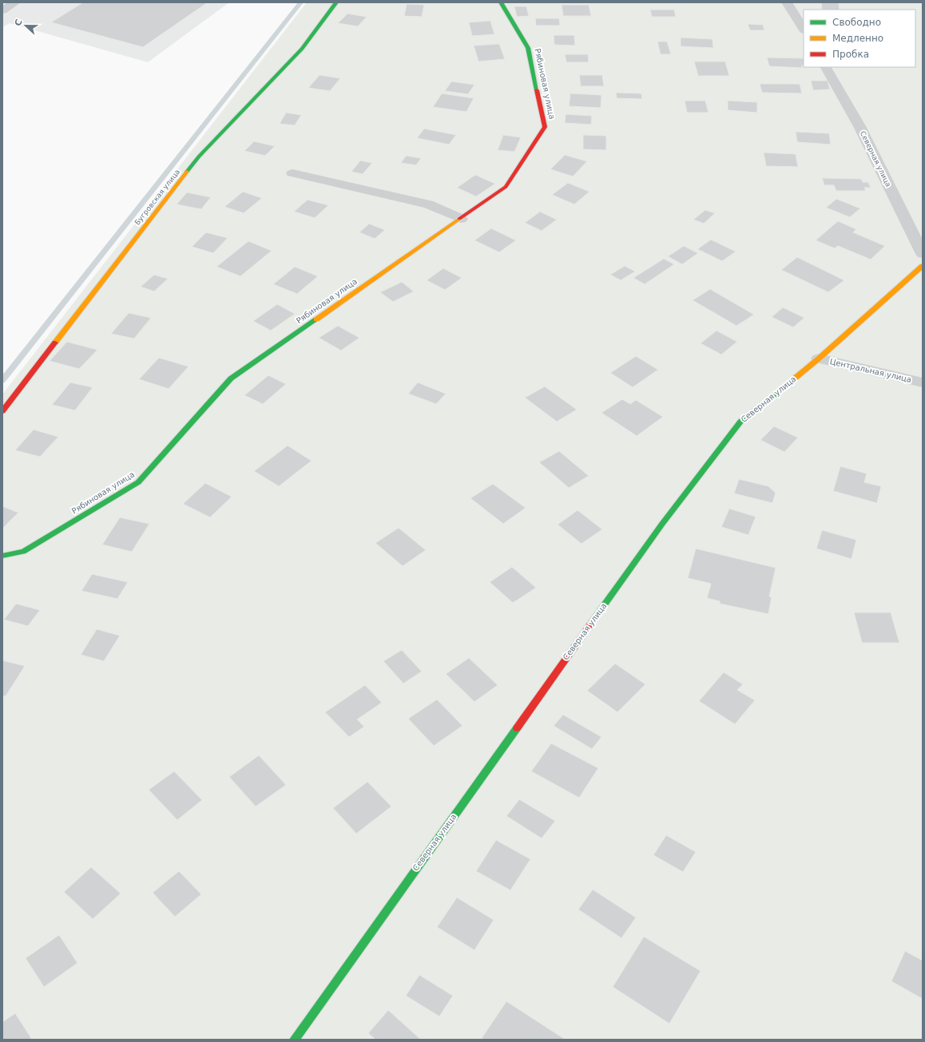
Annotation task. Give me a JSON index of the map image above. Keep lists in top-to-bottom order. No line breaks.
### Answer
{"streets":{"street":["Рябиновая улица","Северная улица","Бугровская улица","Центральная улица"]},"crossings":[["Северная улица","Центральная улица"]],"legend":["Свободно","Медленно","Пробка"],"north":"left"}
